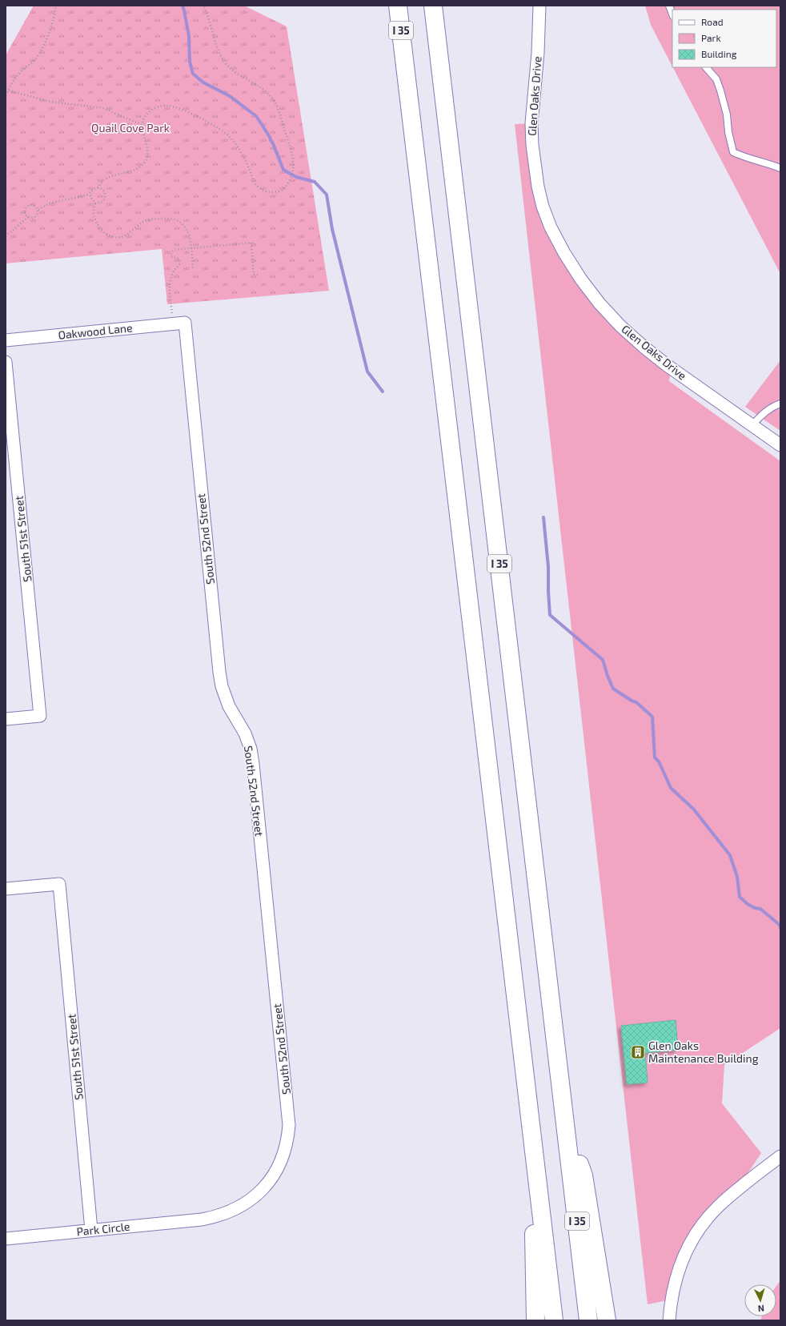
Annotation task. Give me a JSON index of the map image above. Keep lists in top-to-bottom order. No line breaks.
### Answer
{"streets":{"highway":["I 35"],"street":["Glen Oaks Drive","Oakwood Lane","South 51st Street","South 52nd Street","Park Circle"]},"crossings":[["Oakwood Lane","South 52nd Street"],["South 51st Street","Park Circle"],["South 52nd Street","Park Circle"]],"parks":["Quail Cove Park"],"places":{"building":["Glen Oaks Maintenance Building"]},"legend":["Road","Park","Building"],"north":"bottom"}
